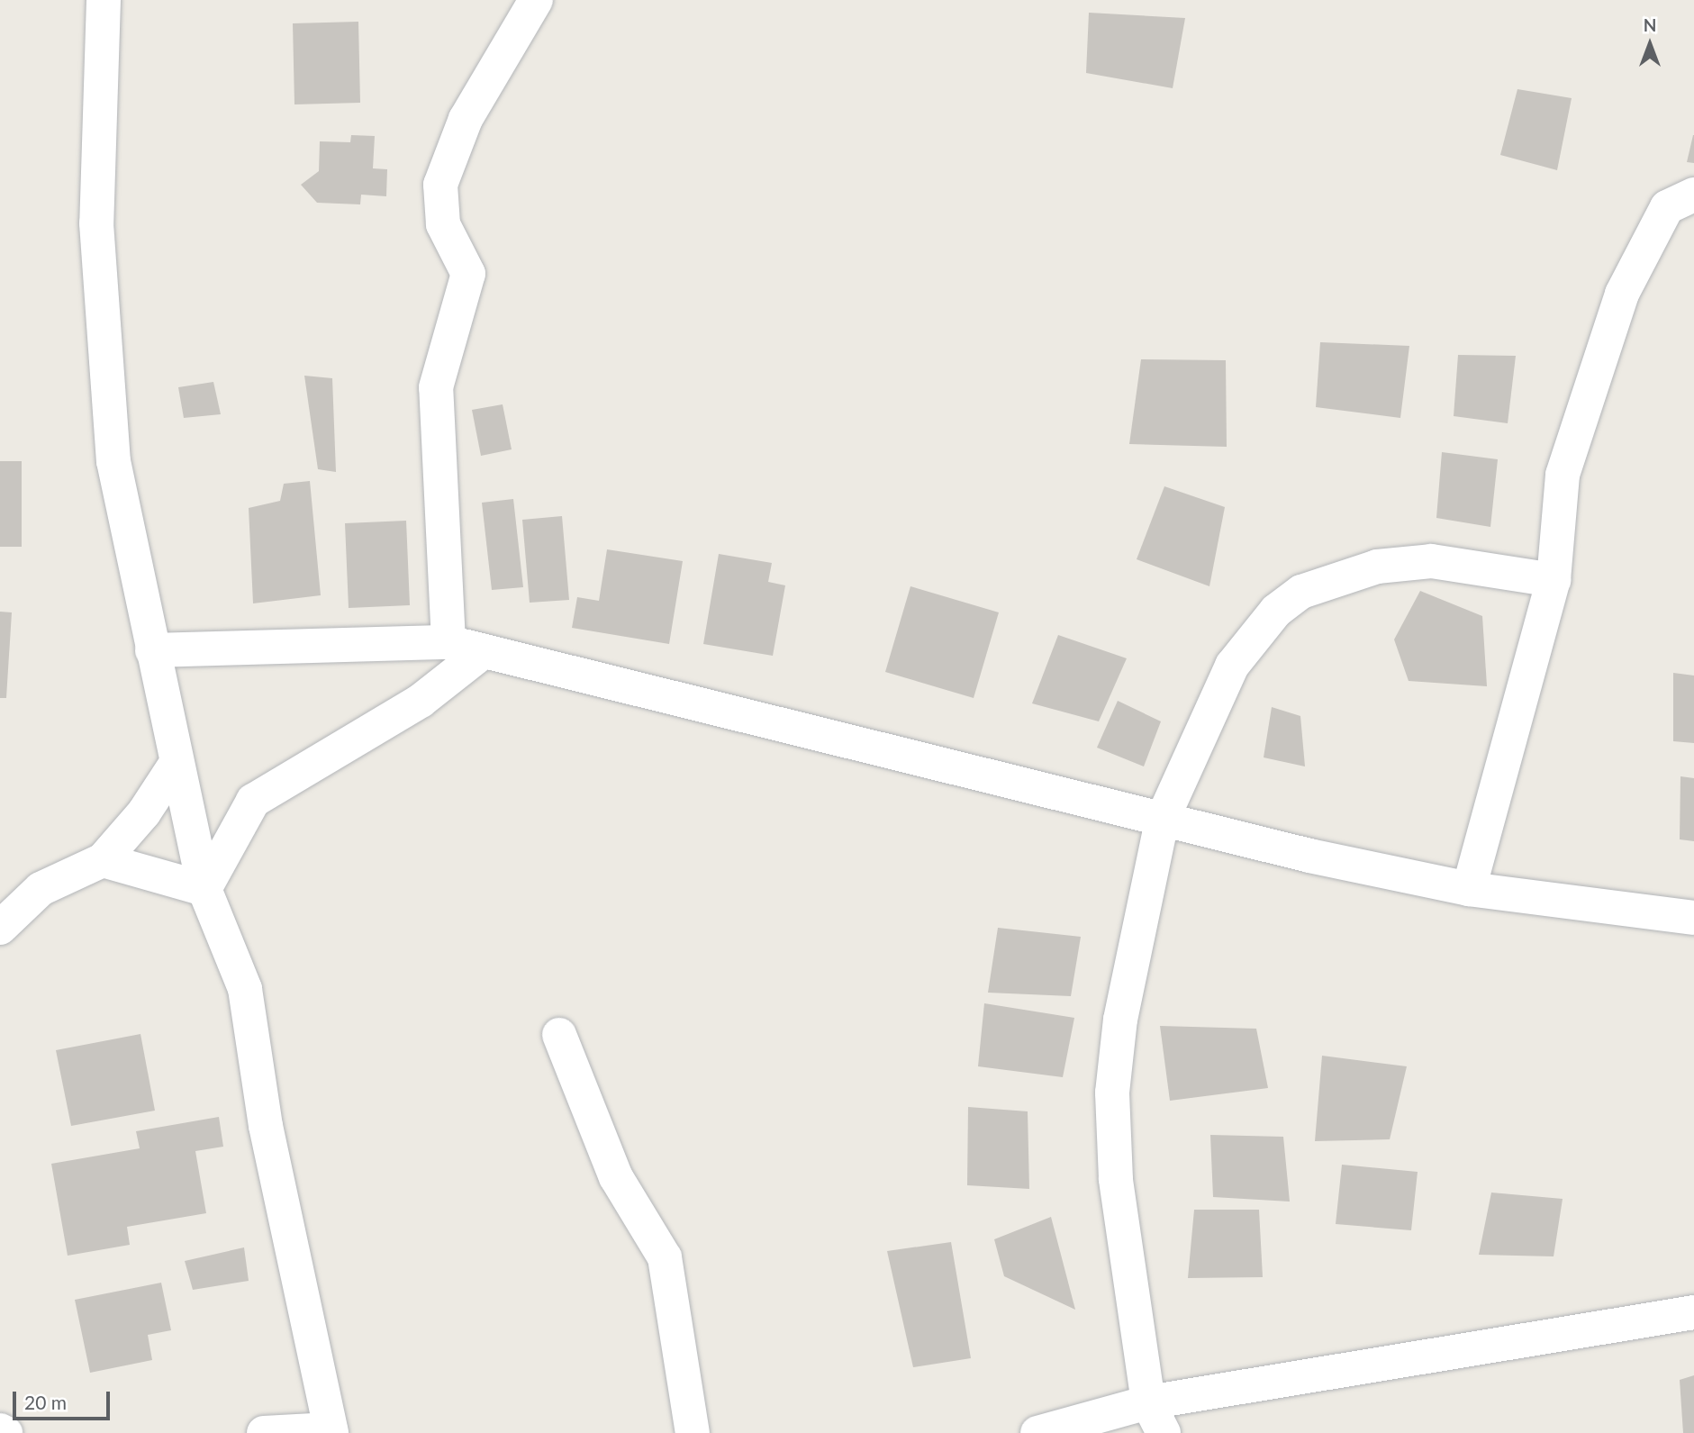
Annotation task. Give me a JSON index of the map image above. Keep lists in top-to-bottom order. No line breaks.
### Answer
{"scale_bar":"20 m","north":"top"}
